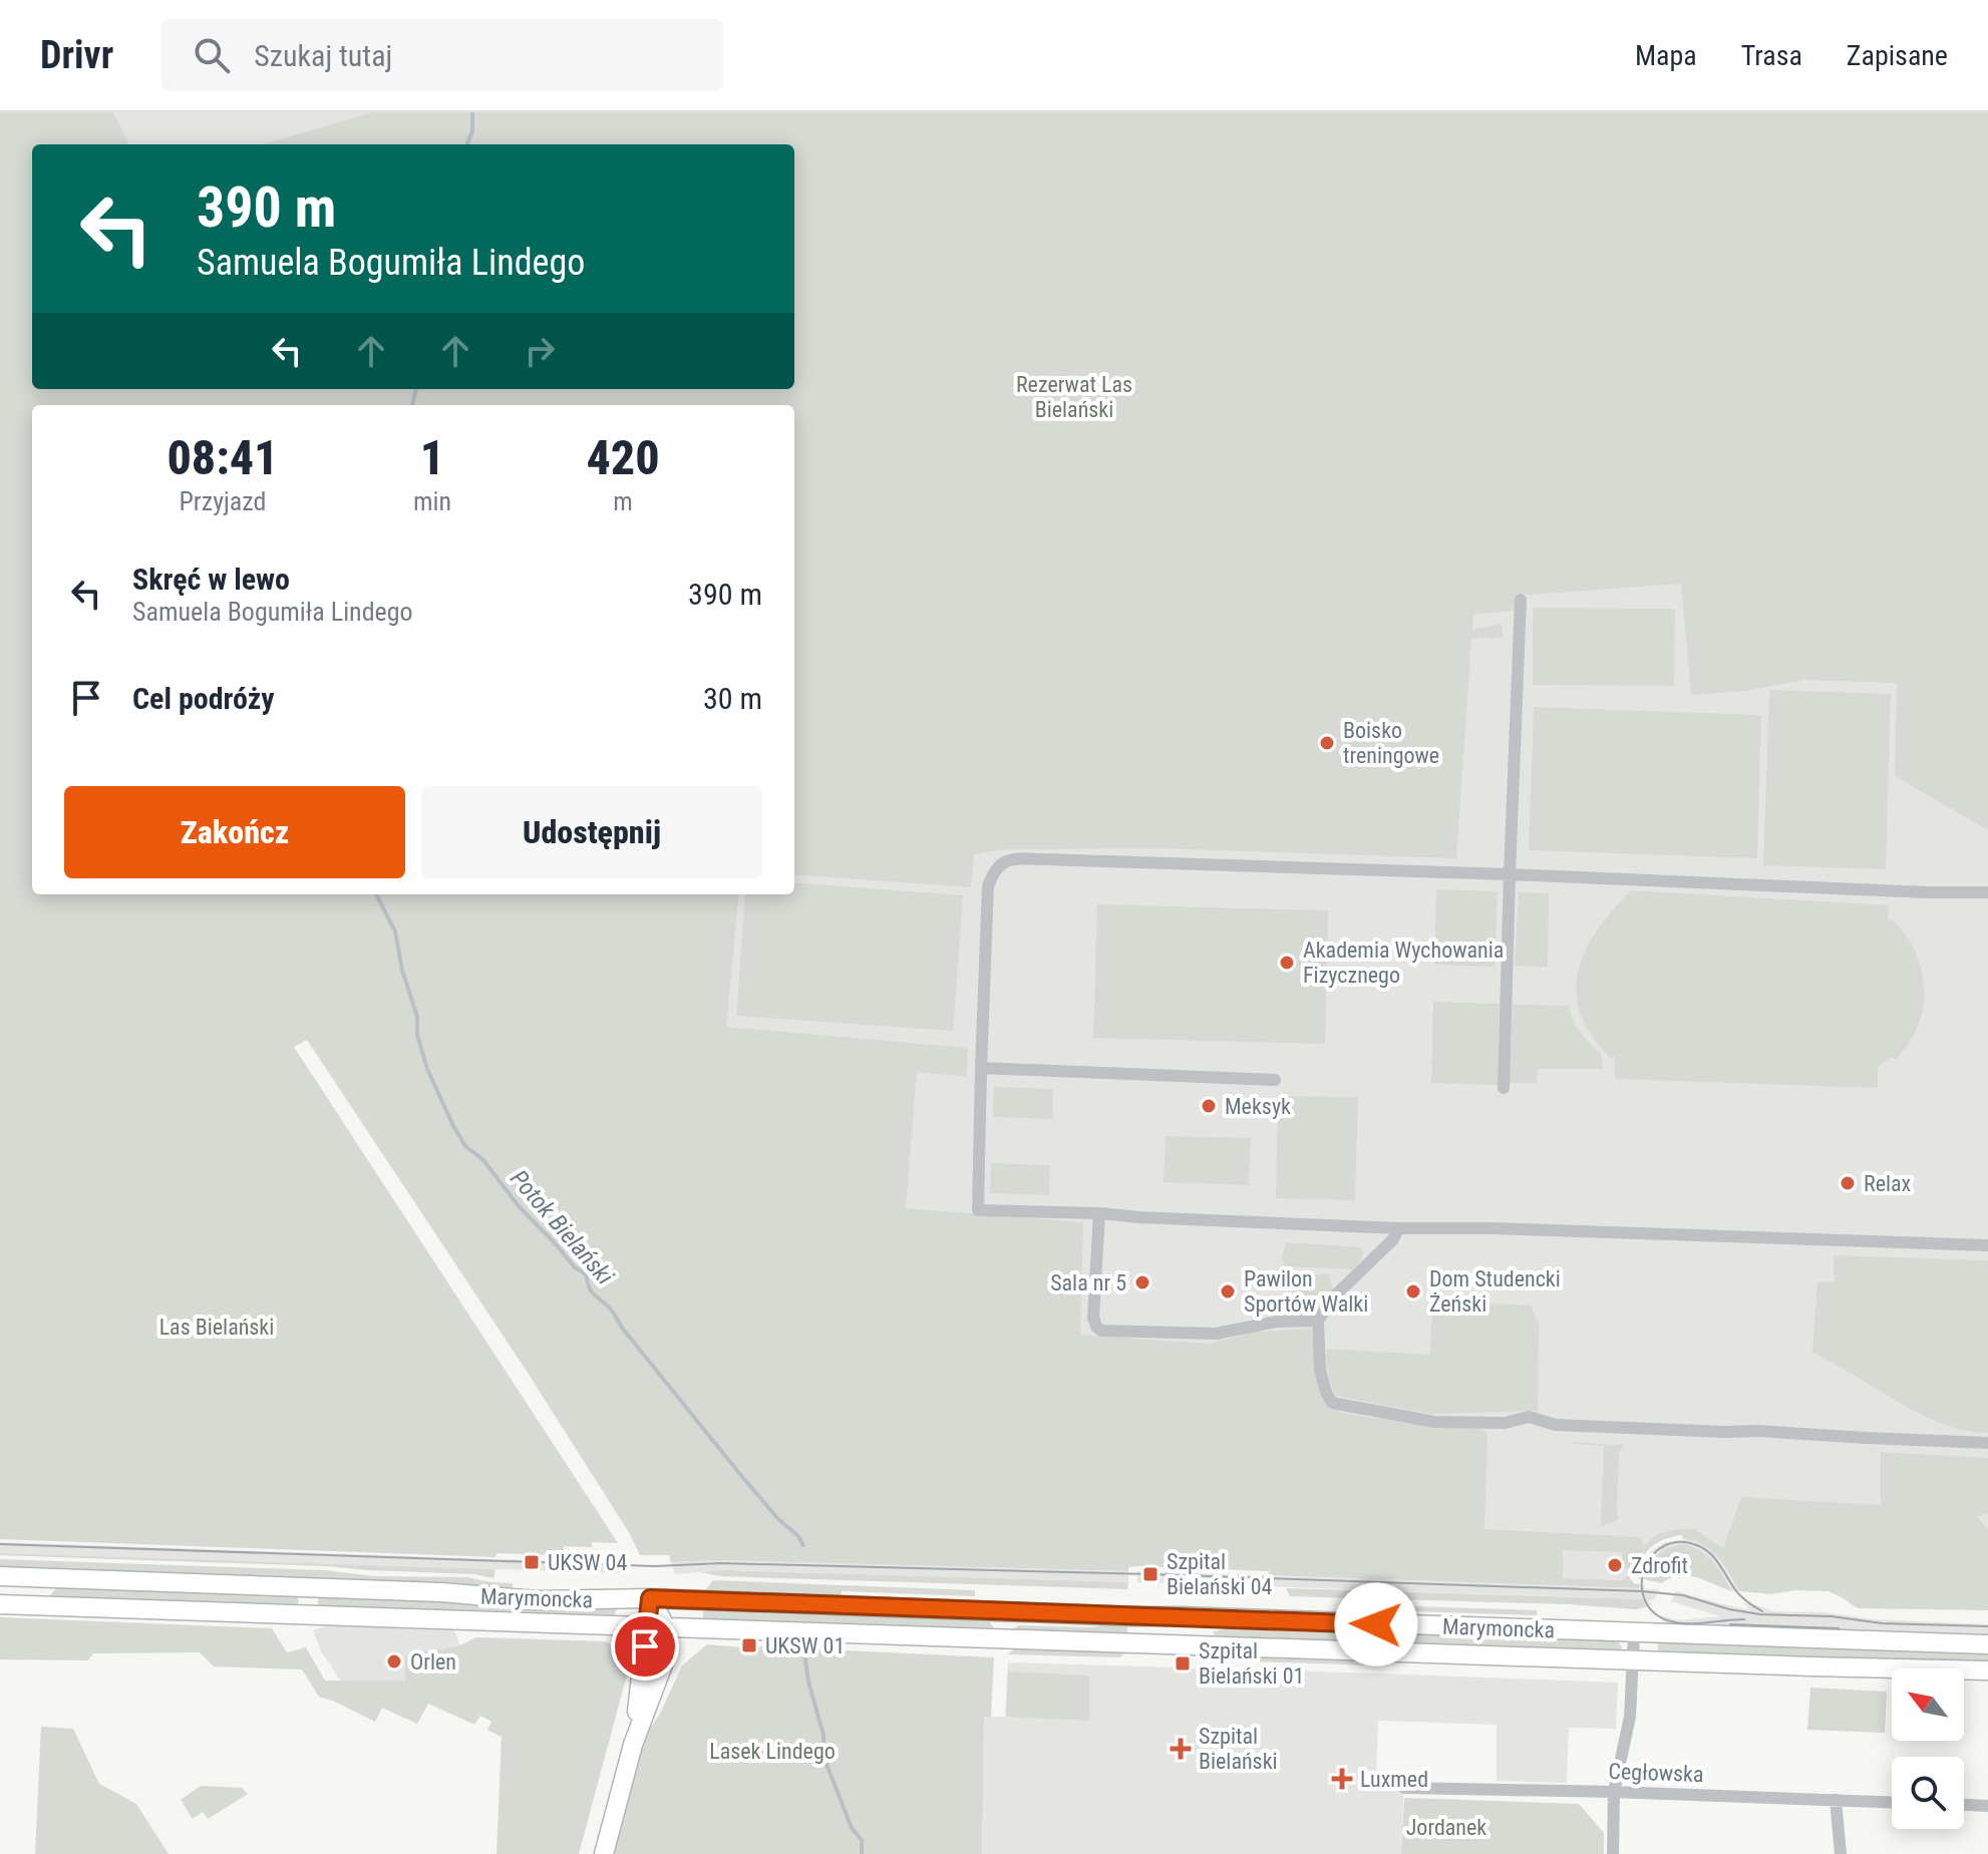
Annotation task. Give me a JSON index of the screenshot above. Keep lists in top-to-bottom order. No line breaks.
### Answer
{"streets":{"main road":["Marymoncka"],"street":["Cegłowska"]},"water":["Potok Bielański"],"parks":["Rezerwat Las Bielański","Las Bielański","Lasek Lindego","Jordanek"],"places":{"other":["Boisko treningowe","Akademia Wychowania Fizycznego","Meksyk","Relax","Sala nr 5","Pawilon Sportów Walki","Dom Studencki Żeński","Zdrofit","Orlen"],"transit":["UKSW 04","Szpital Bielański 04","UKSW 01","Szpital Bielański 01"],"health":["Szpital Bielański","Luxmed"]},"north":"top left","page":{"header":"Drivr","search":"Szukaj tutaj","nav":["Mapa","Trasa","Zapisane"],"turn":["390 m","Samuela Bogumiła Lindego"],"eta":["08:41","Przyjazd","1","min","420","m"],"list":[{"name":"Skręć w lewo","note":"Samuela Bogumiła Lindego","value":"390 m"},{"name":"Cel podróży","value":"30 m"}],"buttons":["Zakończ","Udostępnij"]}}
